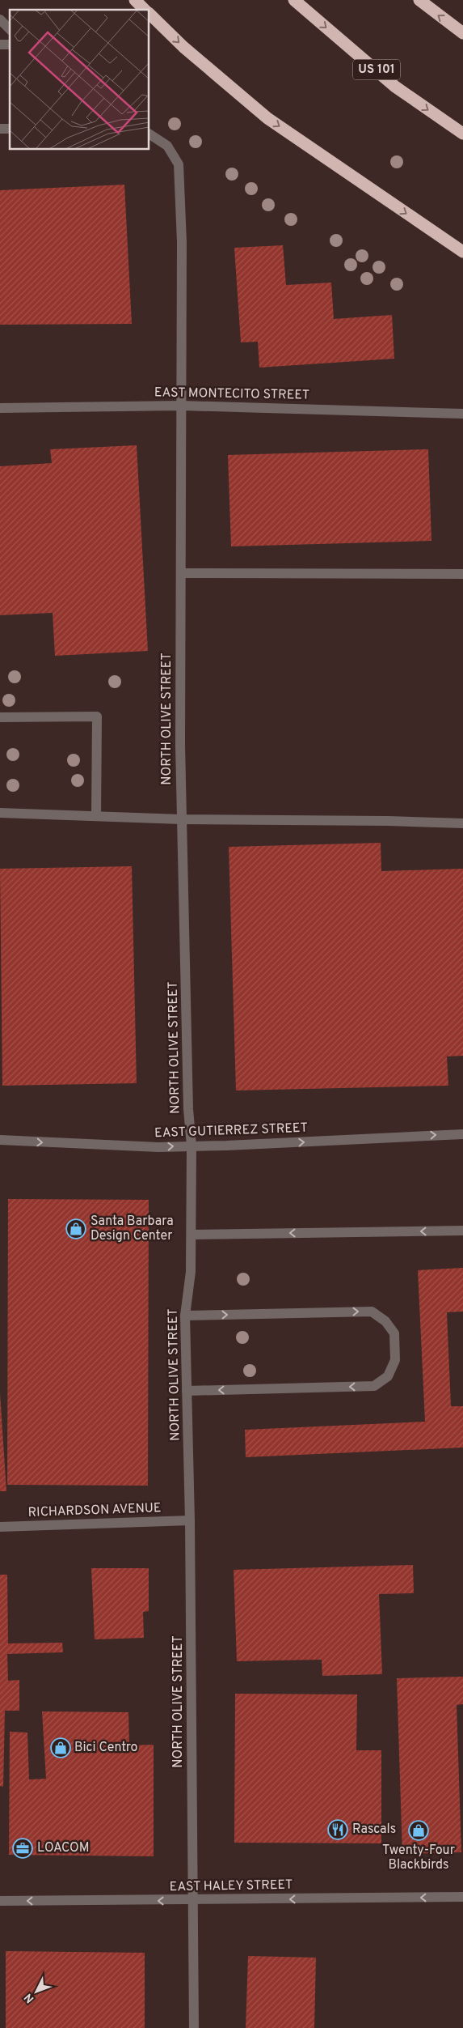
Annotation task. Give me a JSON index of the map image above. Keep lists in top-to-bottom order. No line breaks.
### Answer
{"streets":{"highway":["US 101"],"street":["EAST MONTECITO STREET","NORTH OLIVE STREET","EAST GUTIERREZ STREET","RICHARDSON AVENUE","EAST HALEY STREET"]},"crossings":[["EAST MONTECITO STREET","NORTH OLIVE STREET"],["NORTH OLIVE STREET","EAST GUTIERREZ STREET"],["NORTH OLIVE STREET","RICHARDSON AVENUE"],["NORTH OLIVE STREET","EAST HALEY STREET"]],"one_way":["EAST GUTIERREZ STREET","EAST HALEY STREET"],"places":{"shop":["Santa Barbara Design Center","Bici Centro","Twenty-Four Blackbirds"],"restaurant":["Rascals"],"office":["LOACOM"]},"north":"bottom left"}
